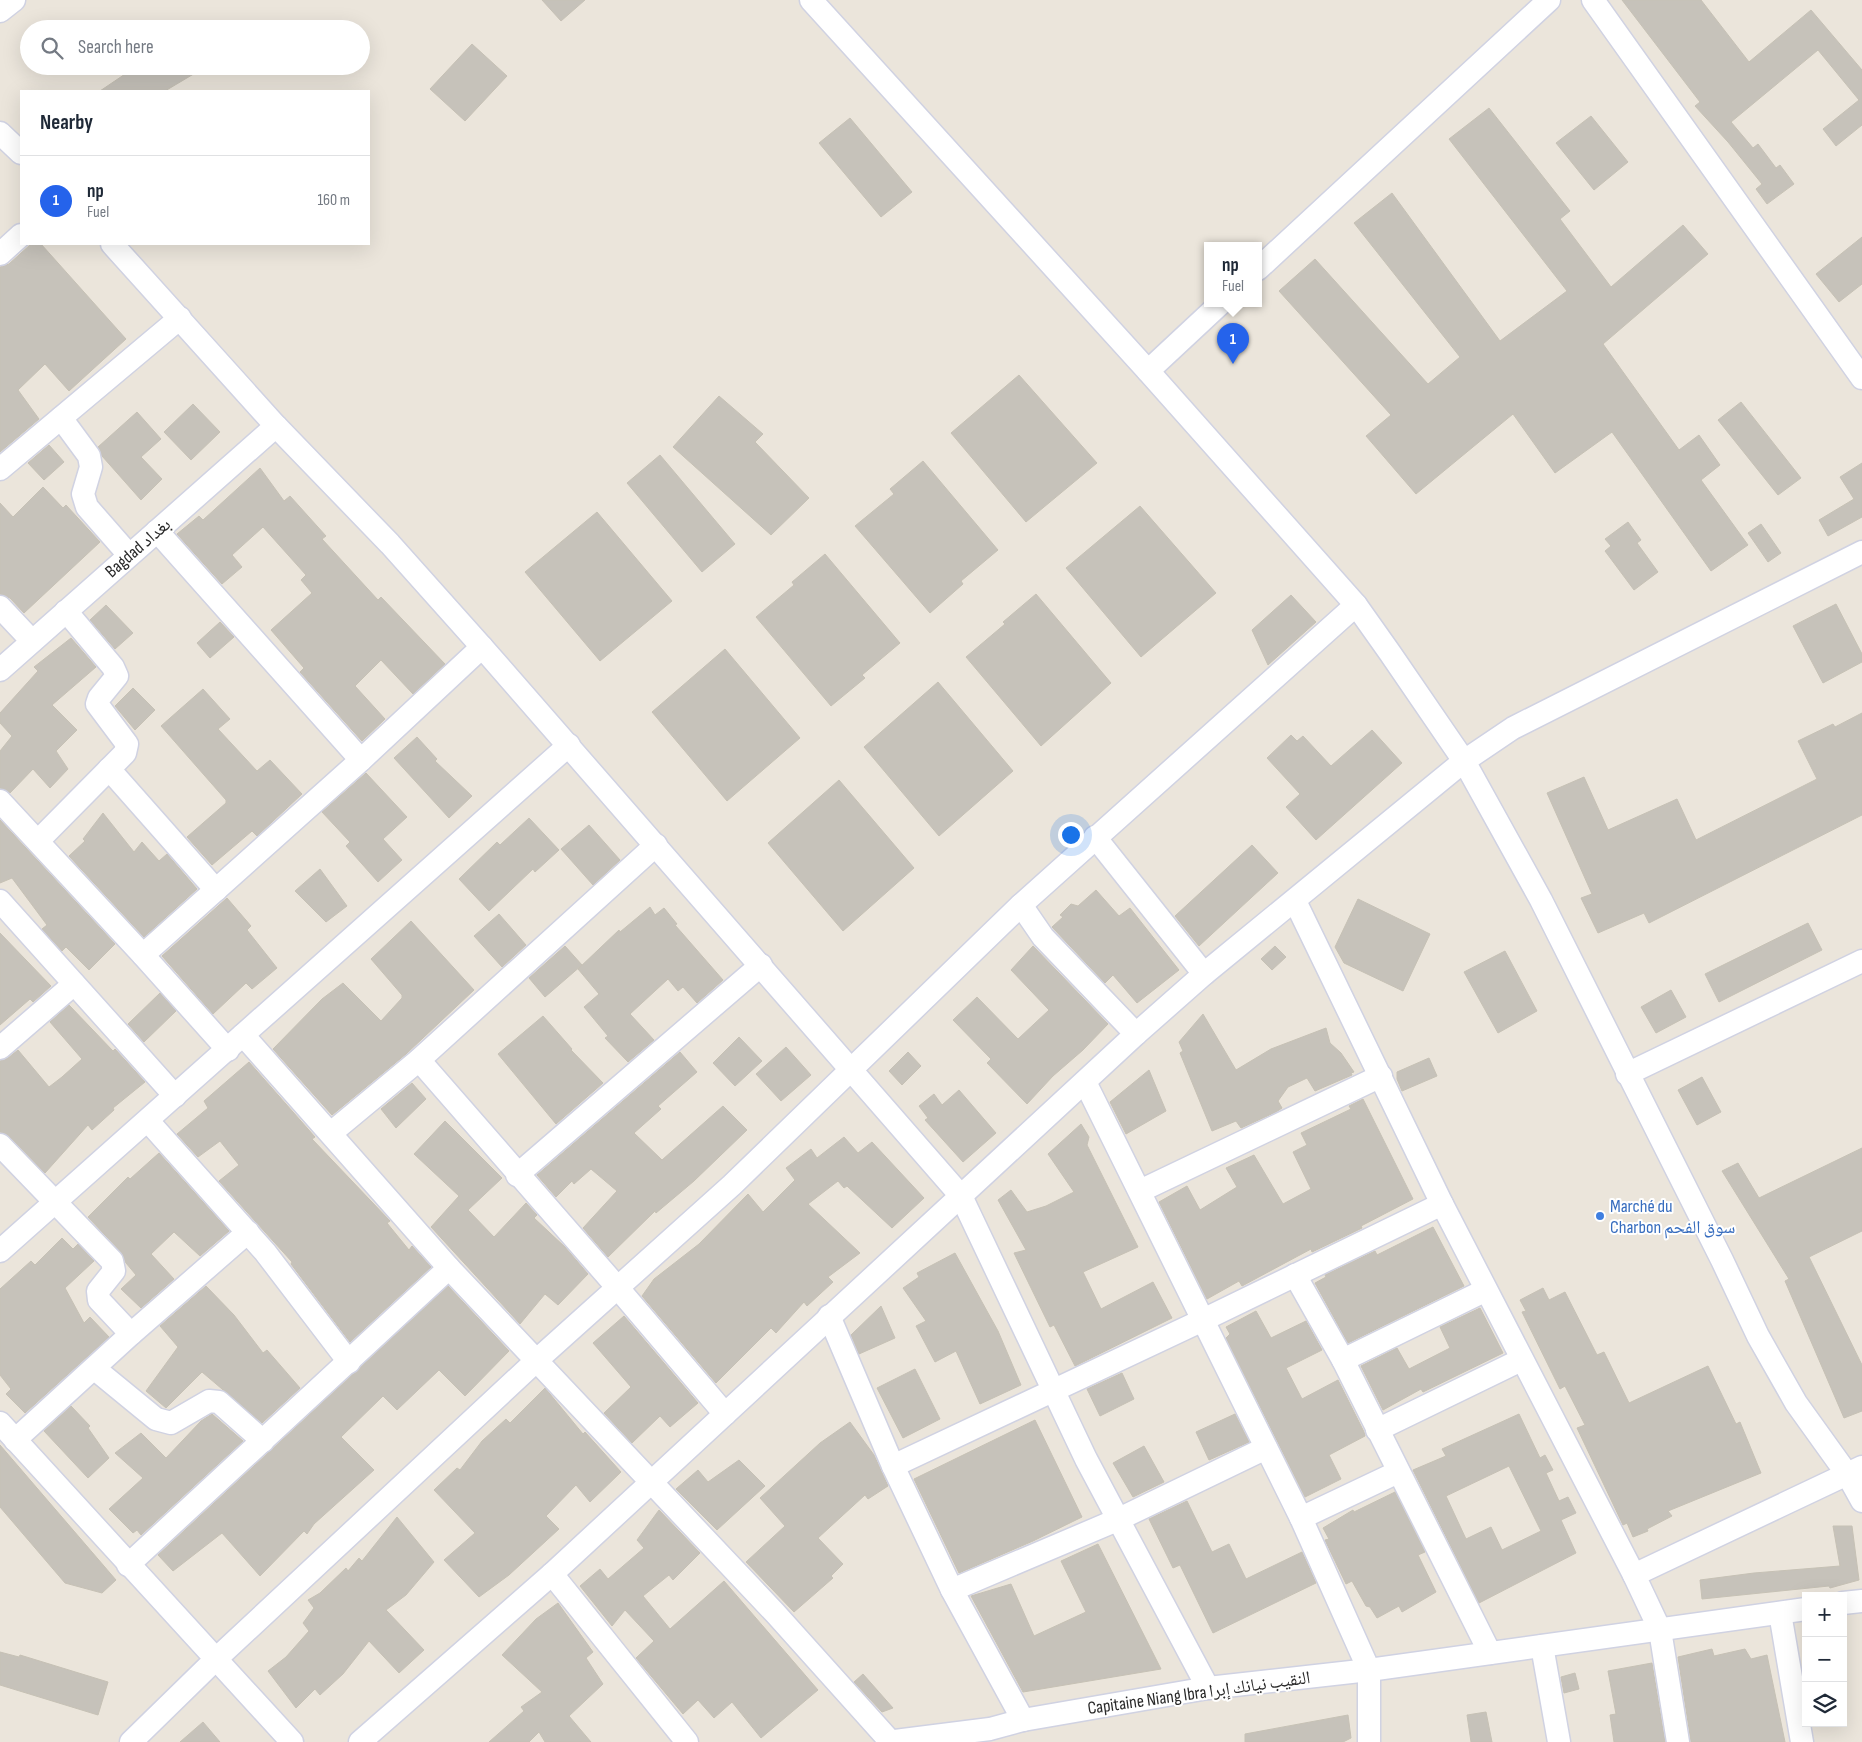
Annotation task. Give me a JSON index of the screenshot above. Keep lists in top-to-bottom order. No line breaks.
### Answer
{"streets":{"street":["Bagdad بغداد","Capitaine Niang Ibra النقيب نيانك إبرا"]},"places":["Marché du Charbon سوق الفحم"],"page":{"search":"Search here","heading":"Nearby","list":[{"mark":"1","name":"np","note":"Fuel","value":"160 m"}],"popup":["np","Fuel"],"pins":"1","map_buttons":["+","−"]}}
